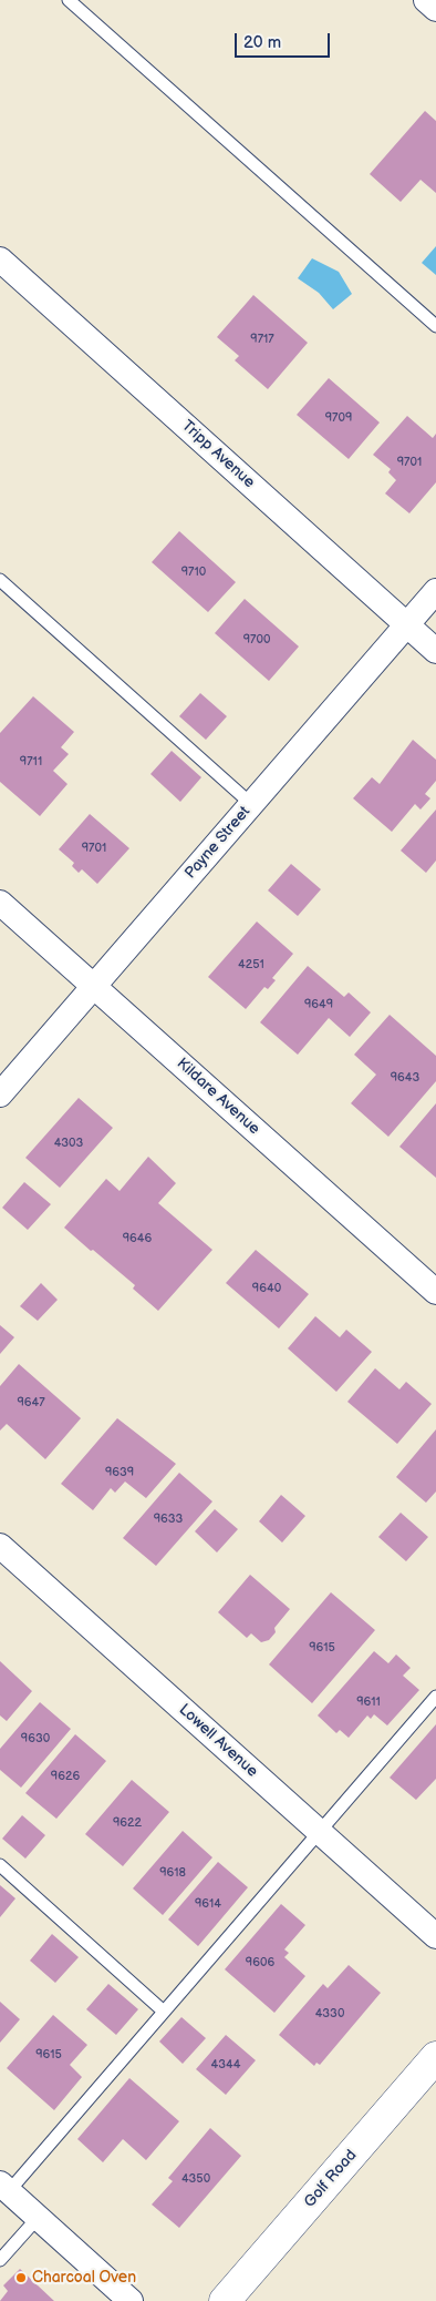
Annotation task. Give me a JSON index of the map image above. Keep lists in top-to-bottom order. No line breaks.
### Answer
{"streets":{"main road":["Golf Road"],"street":["Tripp Avenue","Payne Street","Kildare Avenue","Lowell Avenue"]},"crossings":[["Tripp Avenue","Payne Street"],["Payne Street","Kildare Avenue"]],"places":["Charcoal Oven"],"house_numbers":["9717","9709","9701","9710","9700","9711","9701","4251","9649","9643","4303","9646","9640","9647","9639","9633","9615","9611","9630","9626","9622","9618","9614","9606","4330","9615","4344","4350"],"scale_bar":"20 m"}
